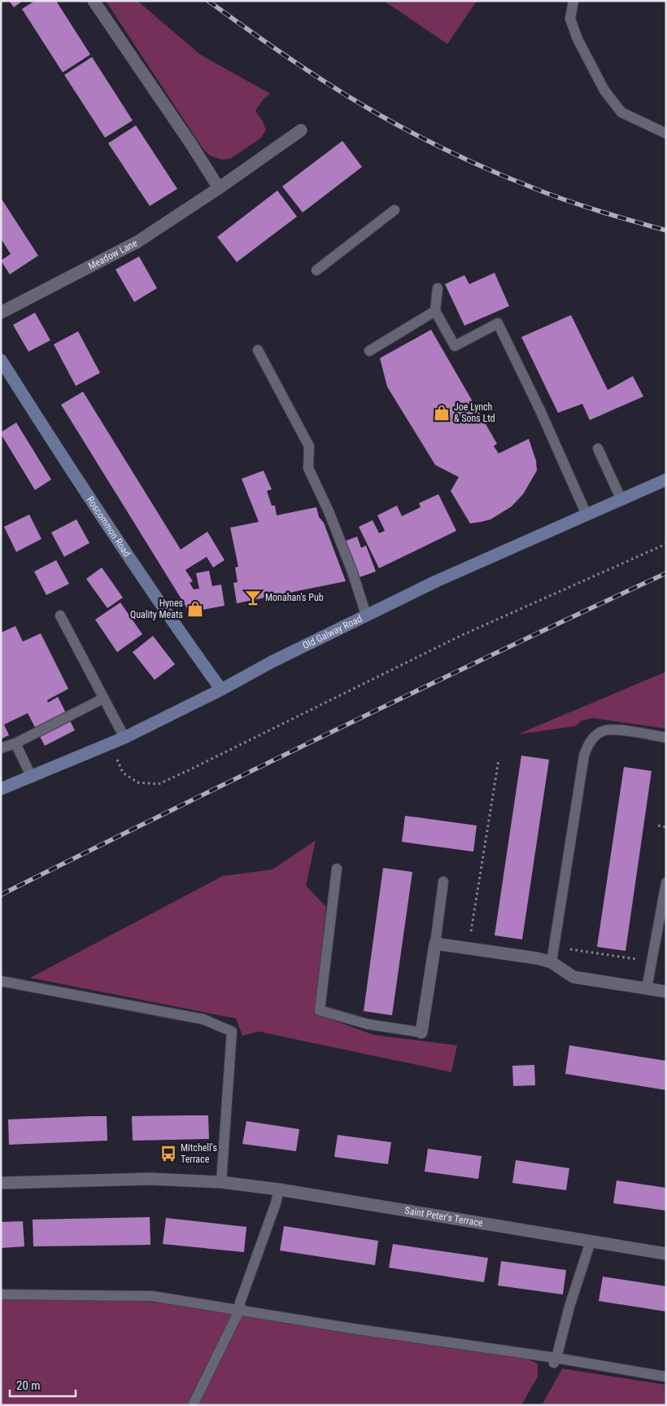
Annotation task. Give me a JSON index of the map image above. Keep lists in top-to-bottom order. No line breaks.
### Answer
{"streets":{"main road":["Roscommon Road","Old Galway Road"],"street":["Meadow Lane","Saint Peter's Terrace"]},"crossings":[["Roscommon Road","Old Galway Road"]],"places":{"shop":["Joe Lynch & Sons Ltd","Hynes Quality Meats"],"bar":["Monahan's Pub"],"bus stop":["Mitchell's Terrace"]},"scale_bar":"20 m"}
